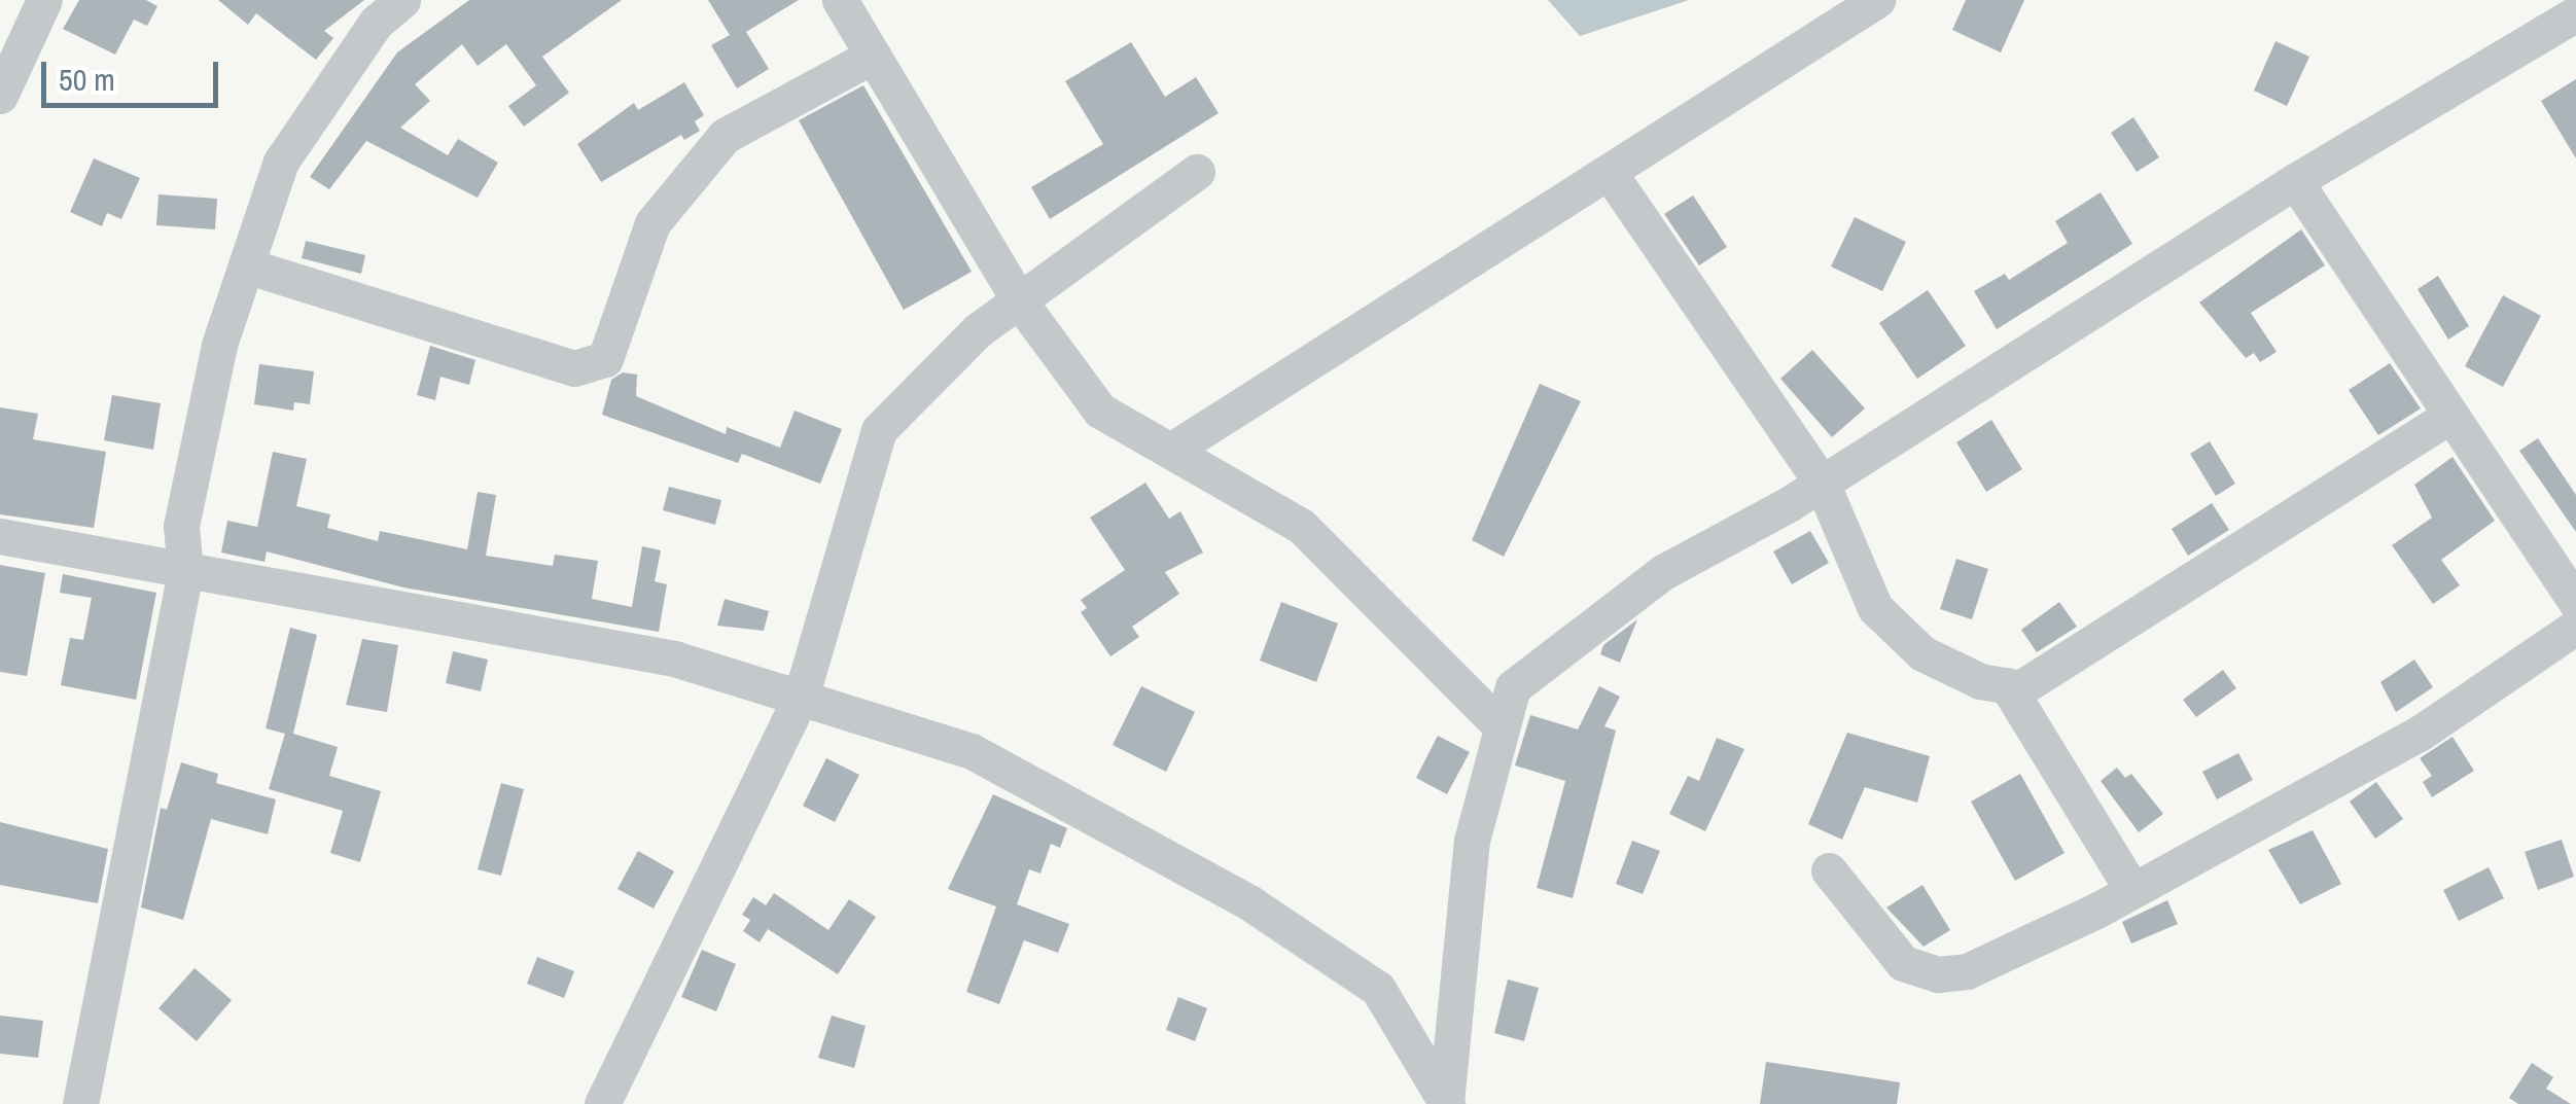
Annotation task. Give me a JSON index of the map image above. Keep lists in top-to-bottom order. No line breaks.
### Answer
{"scale_bar":"50 m"}
